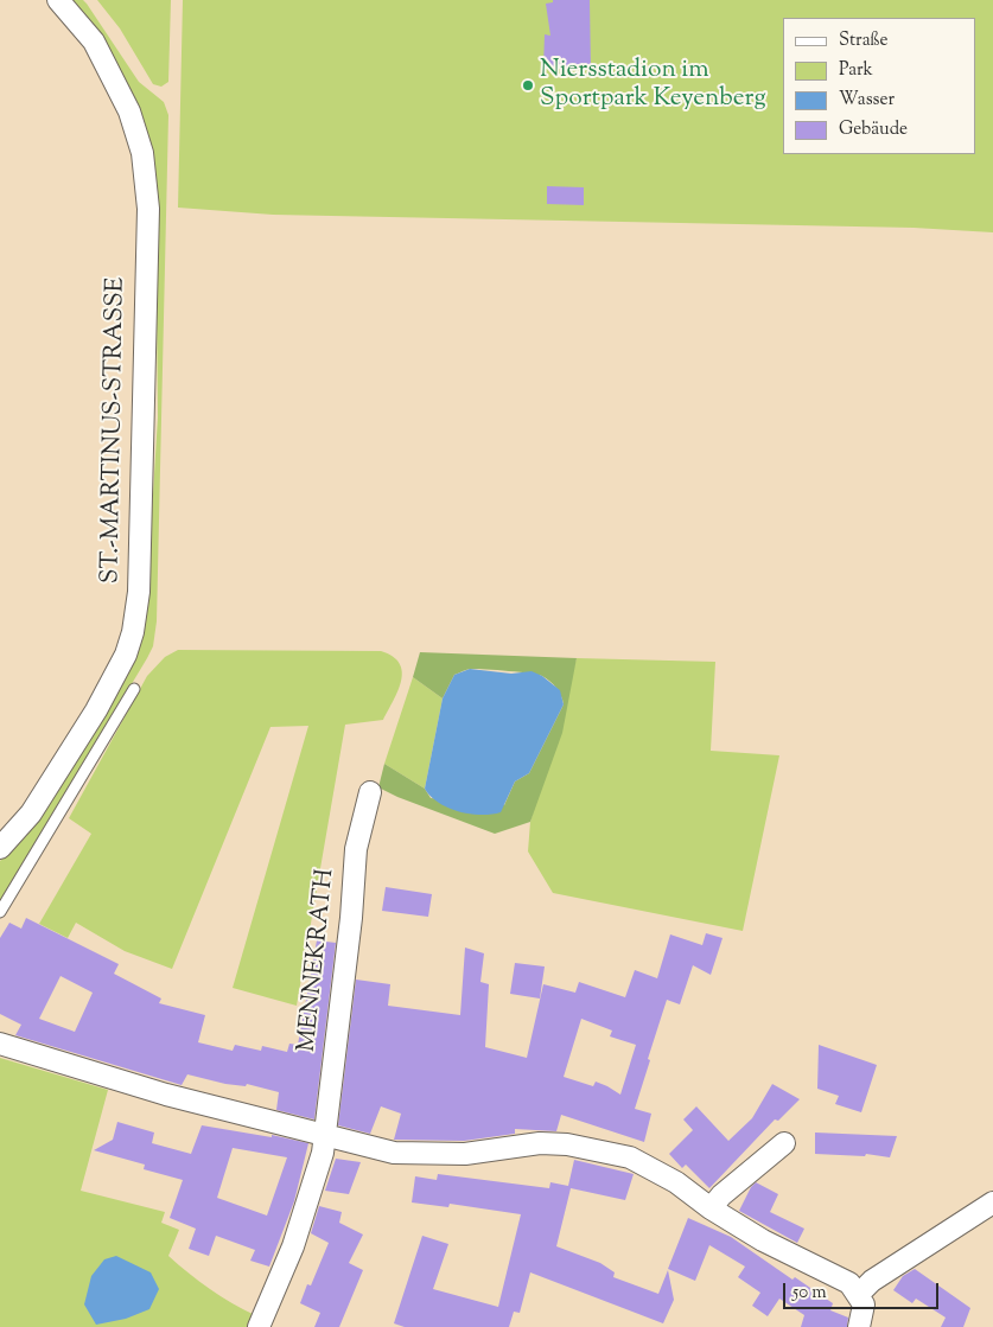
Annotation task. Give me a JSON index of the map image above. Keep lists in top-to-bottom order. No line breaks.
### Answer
{"streets":{"street":["ST.-MARTINUS-STRASSE","MENNEKRATH"]},"places":["Niersstadion im Sportpark Keyenberg"],"legend":["Straße","Park","Wasser","Gebäude"],"scale_bar":"50 m"}
